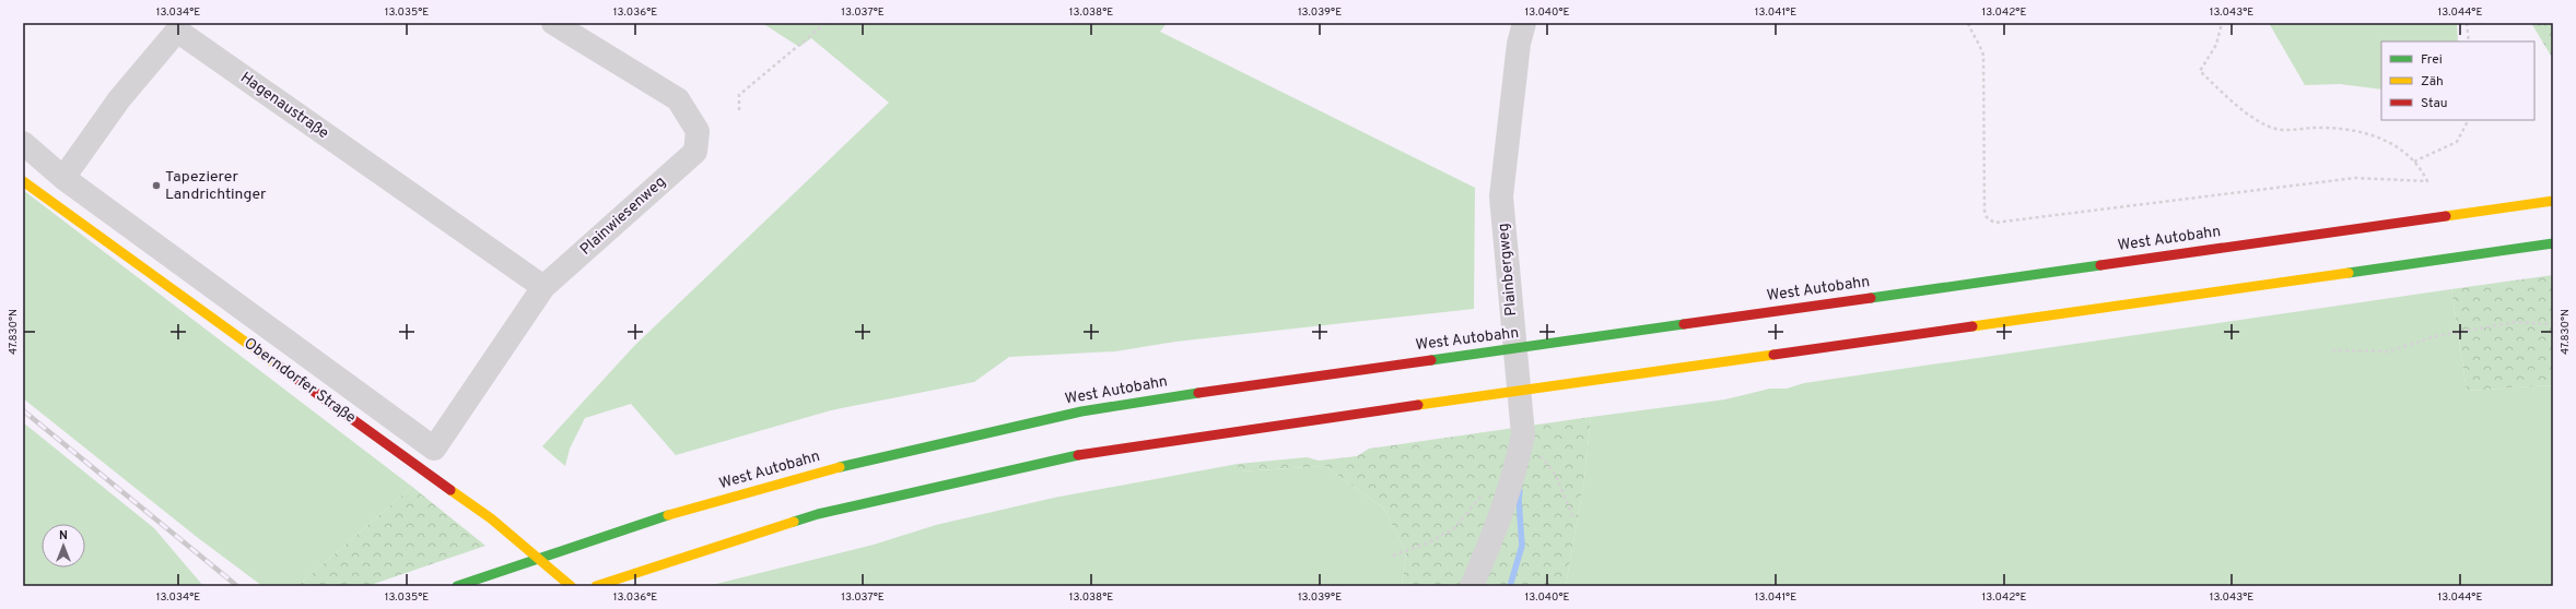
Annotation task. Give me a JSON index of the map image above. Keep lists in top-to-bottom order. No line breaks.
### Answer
{"streets":{"main road":["West Autobahn","Oberndorfer Straße"],"street":["Hagenaustraße","Plainwiesenweg","Plainbergweg"]},"crossings":[["Hagenaustraße","Plainwiesenweg"],["Hagenaustraße","Oberndorfer Straße"],["Plainwiesenweg","Oberndorfer Straße"]],"places":["Tapezierer Landrichtinger"],"legend":["Frei","Zäh","Stau"],"north":"top","coordinates":["13.034°E","13.035°E","13.036°E","13.037°E","13.038°E","13.039°E","13.040°E","13.041°E","13.042°E","13.043°E","13.044°E","47.830°N"]}
